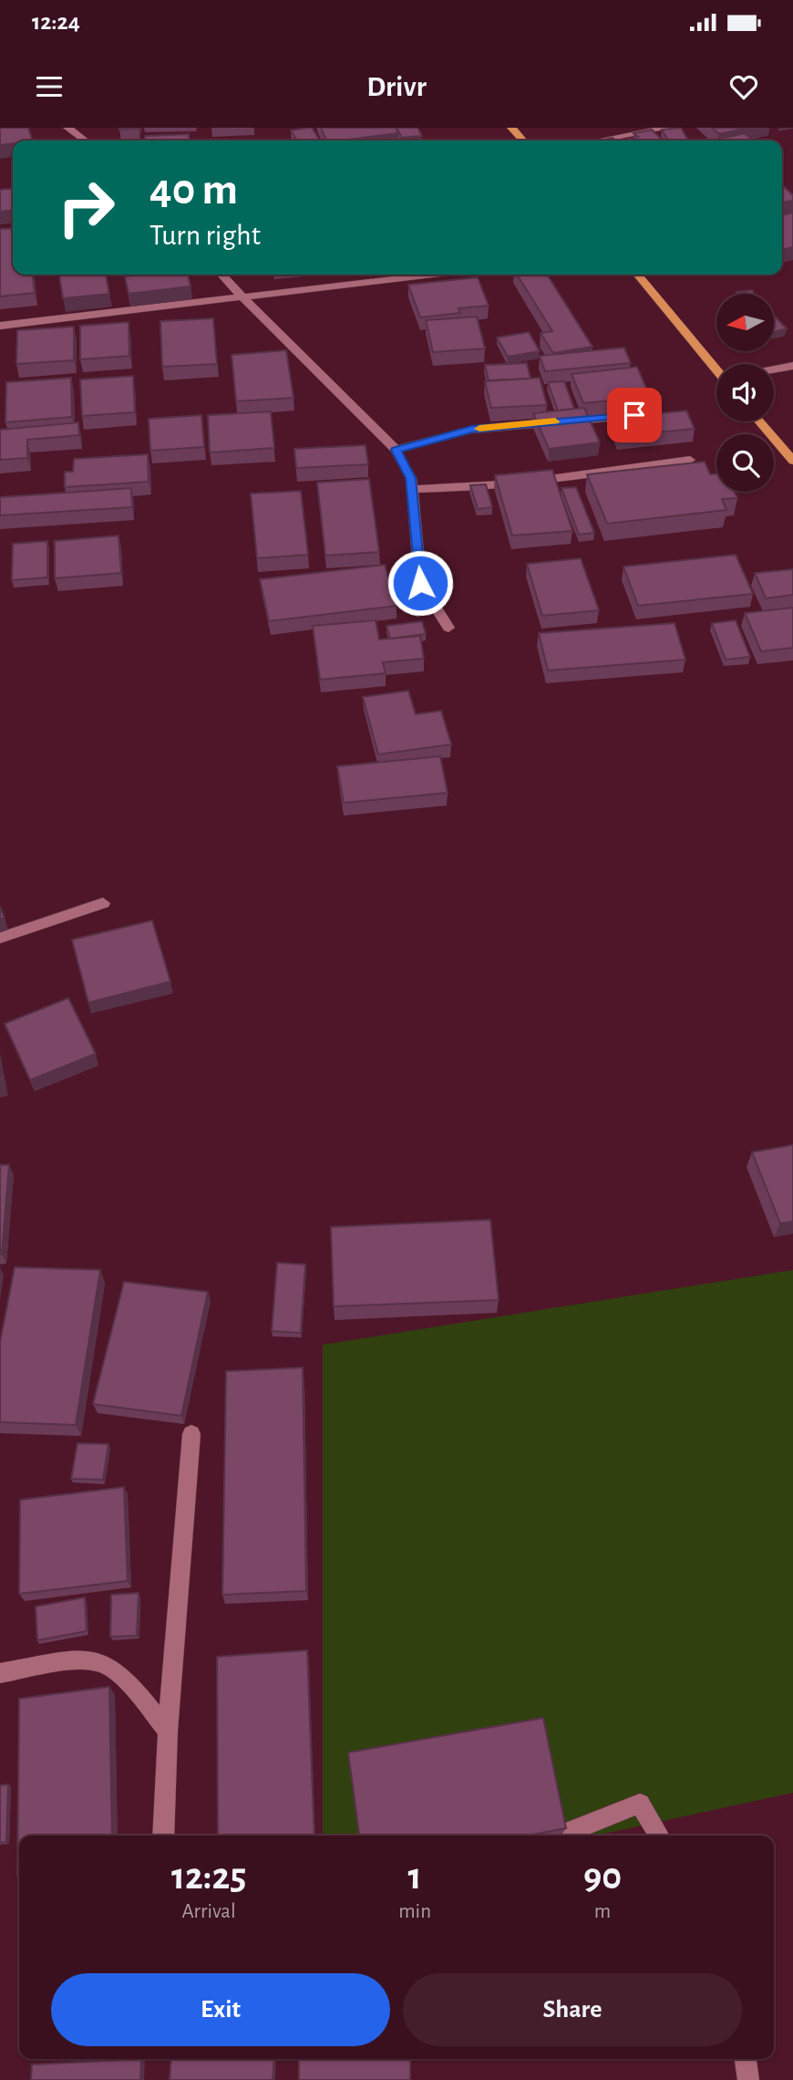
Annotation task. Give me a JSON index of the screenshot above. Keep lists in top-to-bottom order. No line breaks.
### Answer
{"north":"left","page":{"status":"12:24","header":"Drivr","turn":["40 m","Turn right"],"eta":["12:25","Arrival","1","min","90","m"],"buttons":["Exit","Share"]}}
